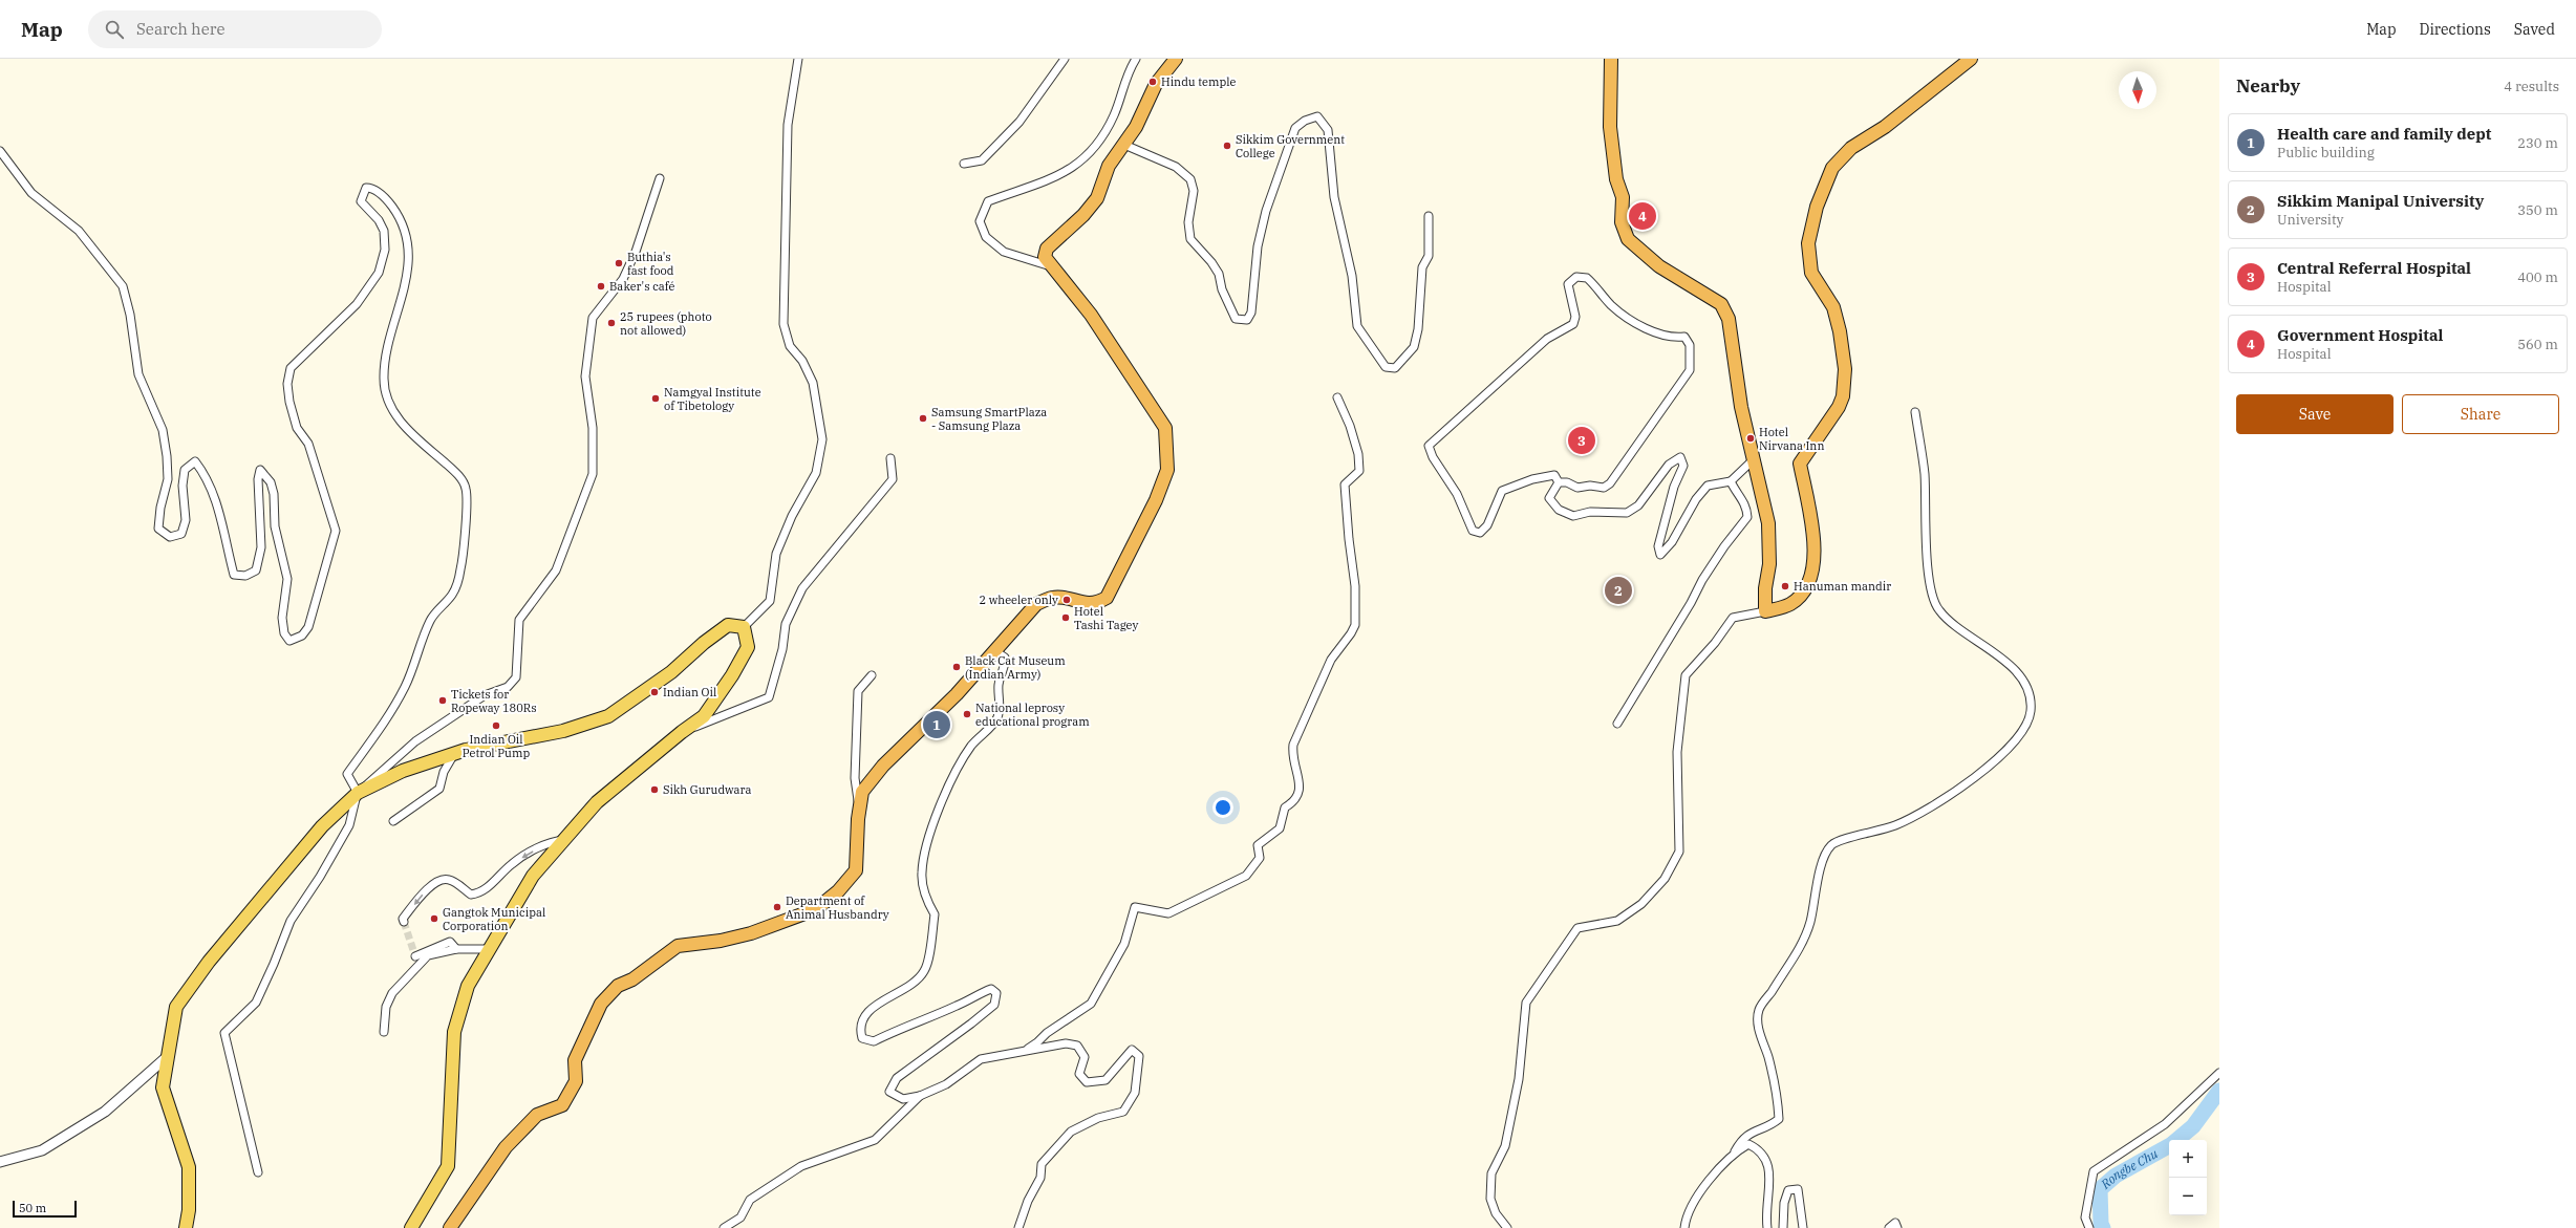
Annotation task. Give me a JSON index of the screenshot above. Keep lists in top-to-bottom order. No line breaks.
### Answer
{"water":["Rongbe Chu"],"places":["Hindu temple","Sikkim Government College","Buthia's fast food","Baker's café","25 rupees (photo not allowed)","Namgyal Institute of Tibetology","Samsung SmartPlaza - Samsung Plaza","Hotel Nirvana Inn","Hanuman mandir","2 wheeler only","Hotel Tashi Tagey","Black Cat Museum (Indian Army)","Indian Oil","Tickets for Ropeway 180Rs","National leprosy educational program","Indian Oil Petrol Pump","Sikh Gurudwara","Department of Animal Husbandry","Gangtok Municipal Corporation"],"scale_bar":"50 m","north":"bottom","page":{"header":"Map","search":"Search here","nav":["Map","Directions","Saved"],"heading":["Nearby","4 results"],"list":[{"mark":"1","name":"Health care and family dept","note":"Public building","value":"230 m"},{"mark":"2","name":"Sikkim Manipal University","note":"University","value":"350 m"},{"mark":"3","name":"Central Referral Hospital","note":"Hospital","value":"400 m"},{"mark":"4","name":"Government Hospital","note":"Hospital","value":"560 m"}],"pins":["4","3","2","1"],"buttons":["Save","Share"],"map_buttons":["+","−"],"scale":"50 m"}}
